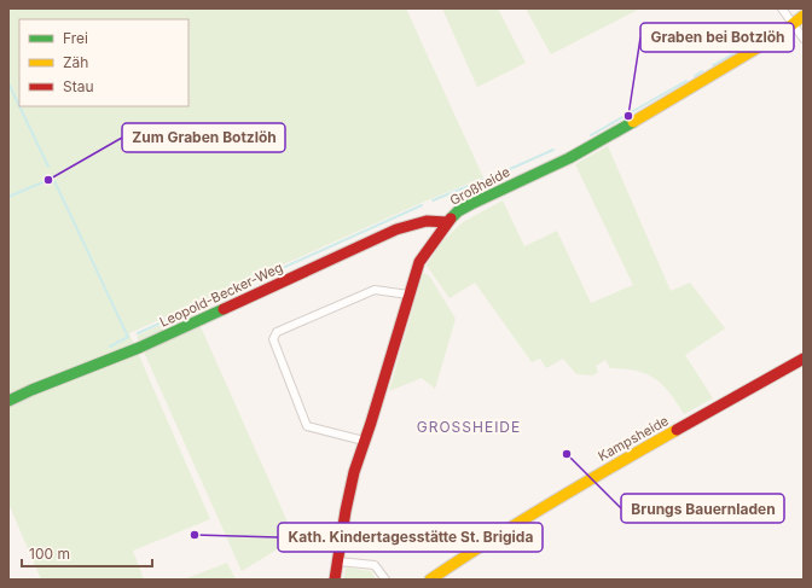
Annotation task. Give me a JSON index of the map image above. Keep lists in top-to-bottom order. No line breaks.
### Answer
{"streets":{"street":["Großheide","Leopold-Becker-Weg","Kampsheide"]},"crossings":[["Großheide","Leopold-Becker-Weg"]],"districts":["GROSSHEIDE"],"places":["Graben bei Botzlöh","Zum Graben Botzlöh","Brungs Bauernladen","Kath. Kindertagesstätte St. Brigida"],"legend":["Frei","Zäh","Stau"],"scale_bar":"100 m"}
